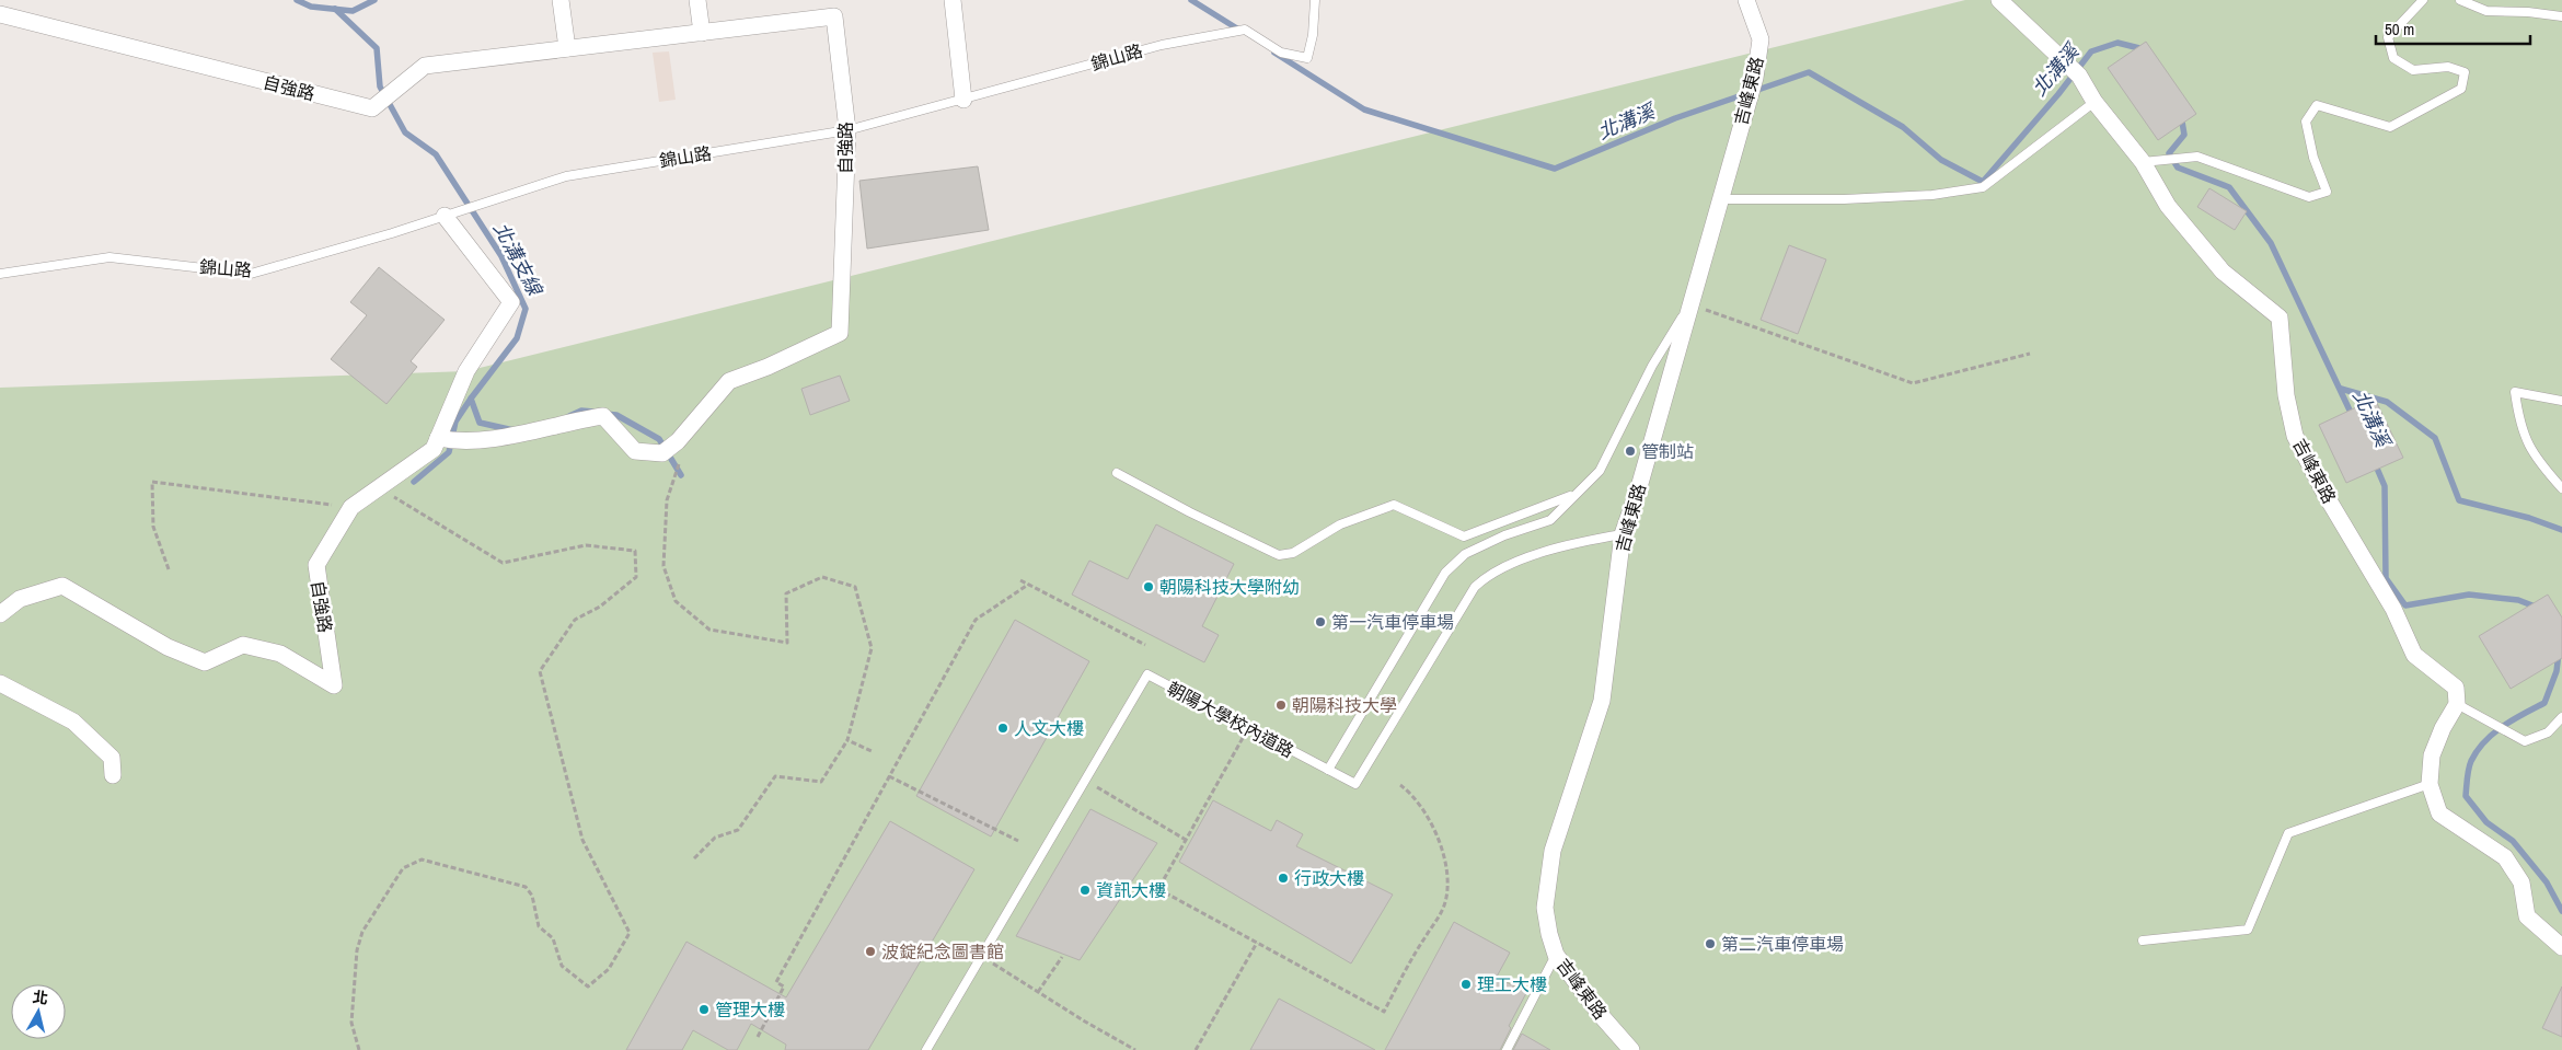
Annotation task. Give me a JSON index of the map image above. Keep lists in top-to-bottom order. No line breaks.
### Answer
{"streets":{"street":["自強路","吉峰東路"],"lane":["錦山路","朝陽大學校內道路"]},"crossings":[["錦山路","自強路"],["吉峰東路","朝陽大學校內道路"]],"water":["北溝溪","北溝支線"],"places":["管制站","朝陽科技大學附幼","第一汽車停車場","朝陽科技大學","人文大樓","行政大樓","資訊大樓","第二汽車停車場","波錠紀念圖書館","理工大樓","管理大樓"],"scale_bar":"50 m","north":"top"}
